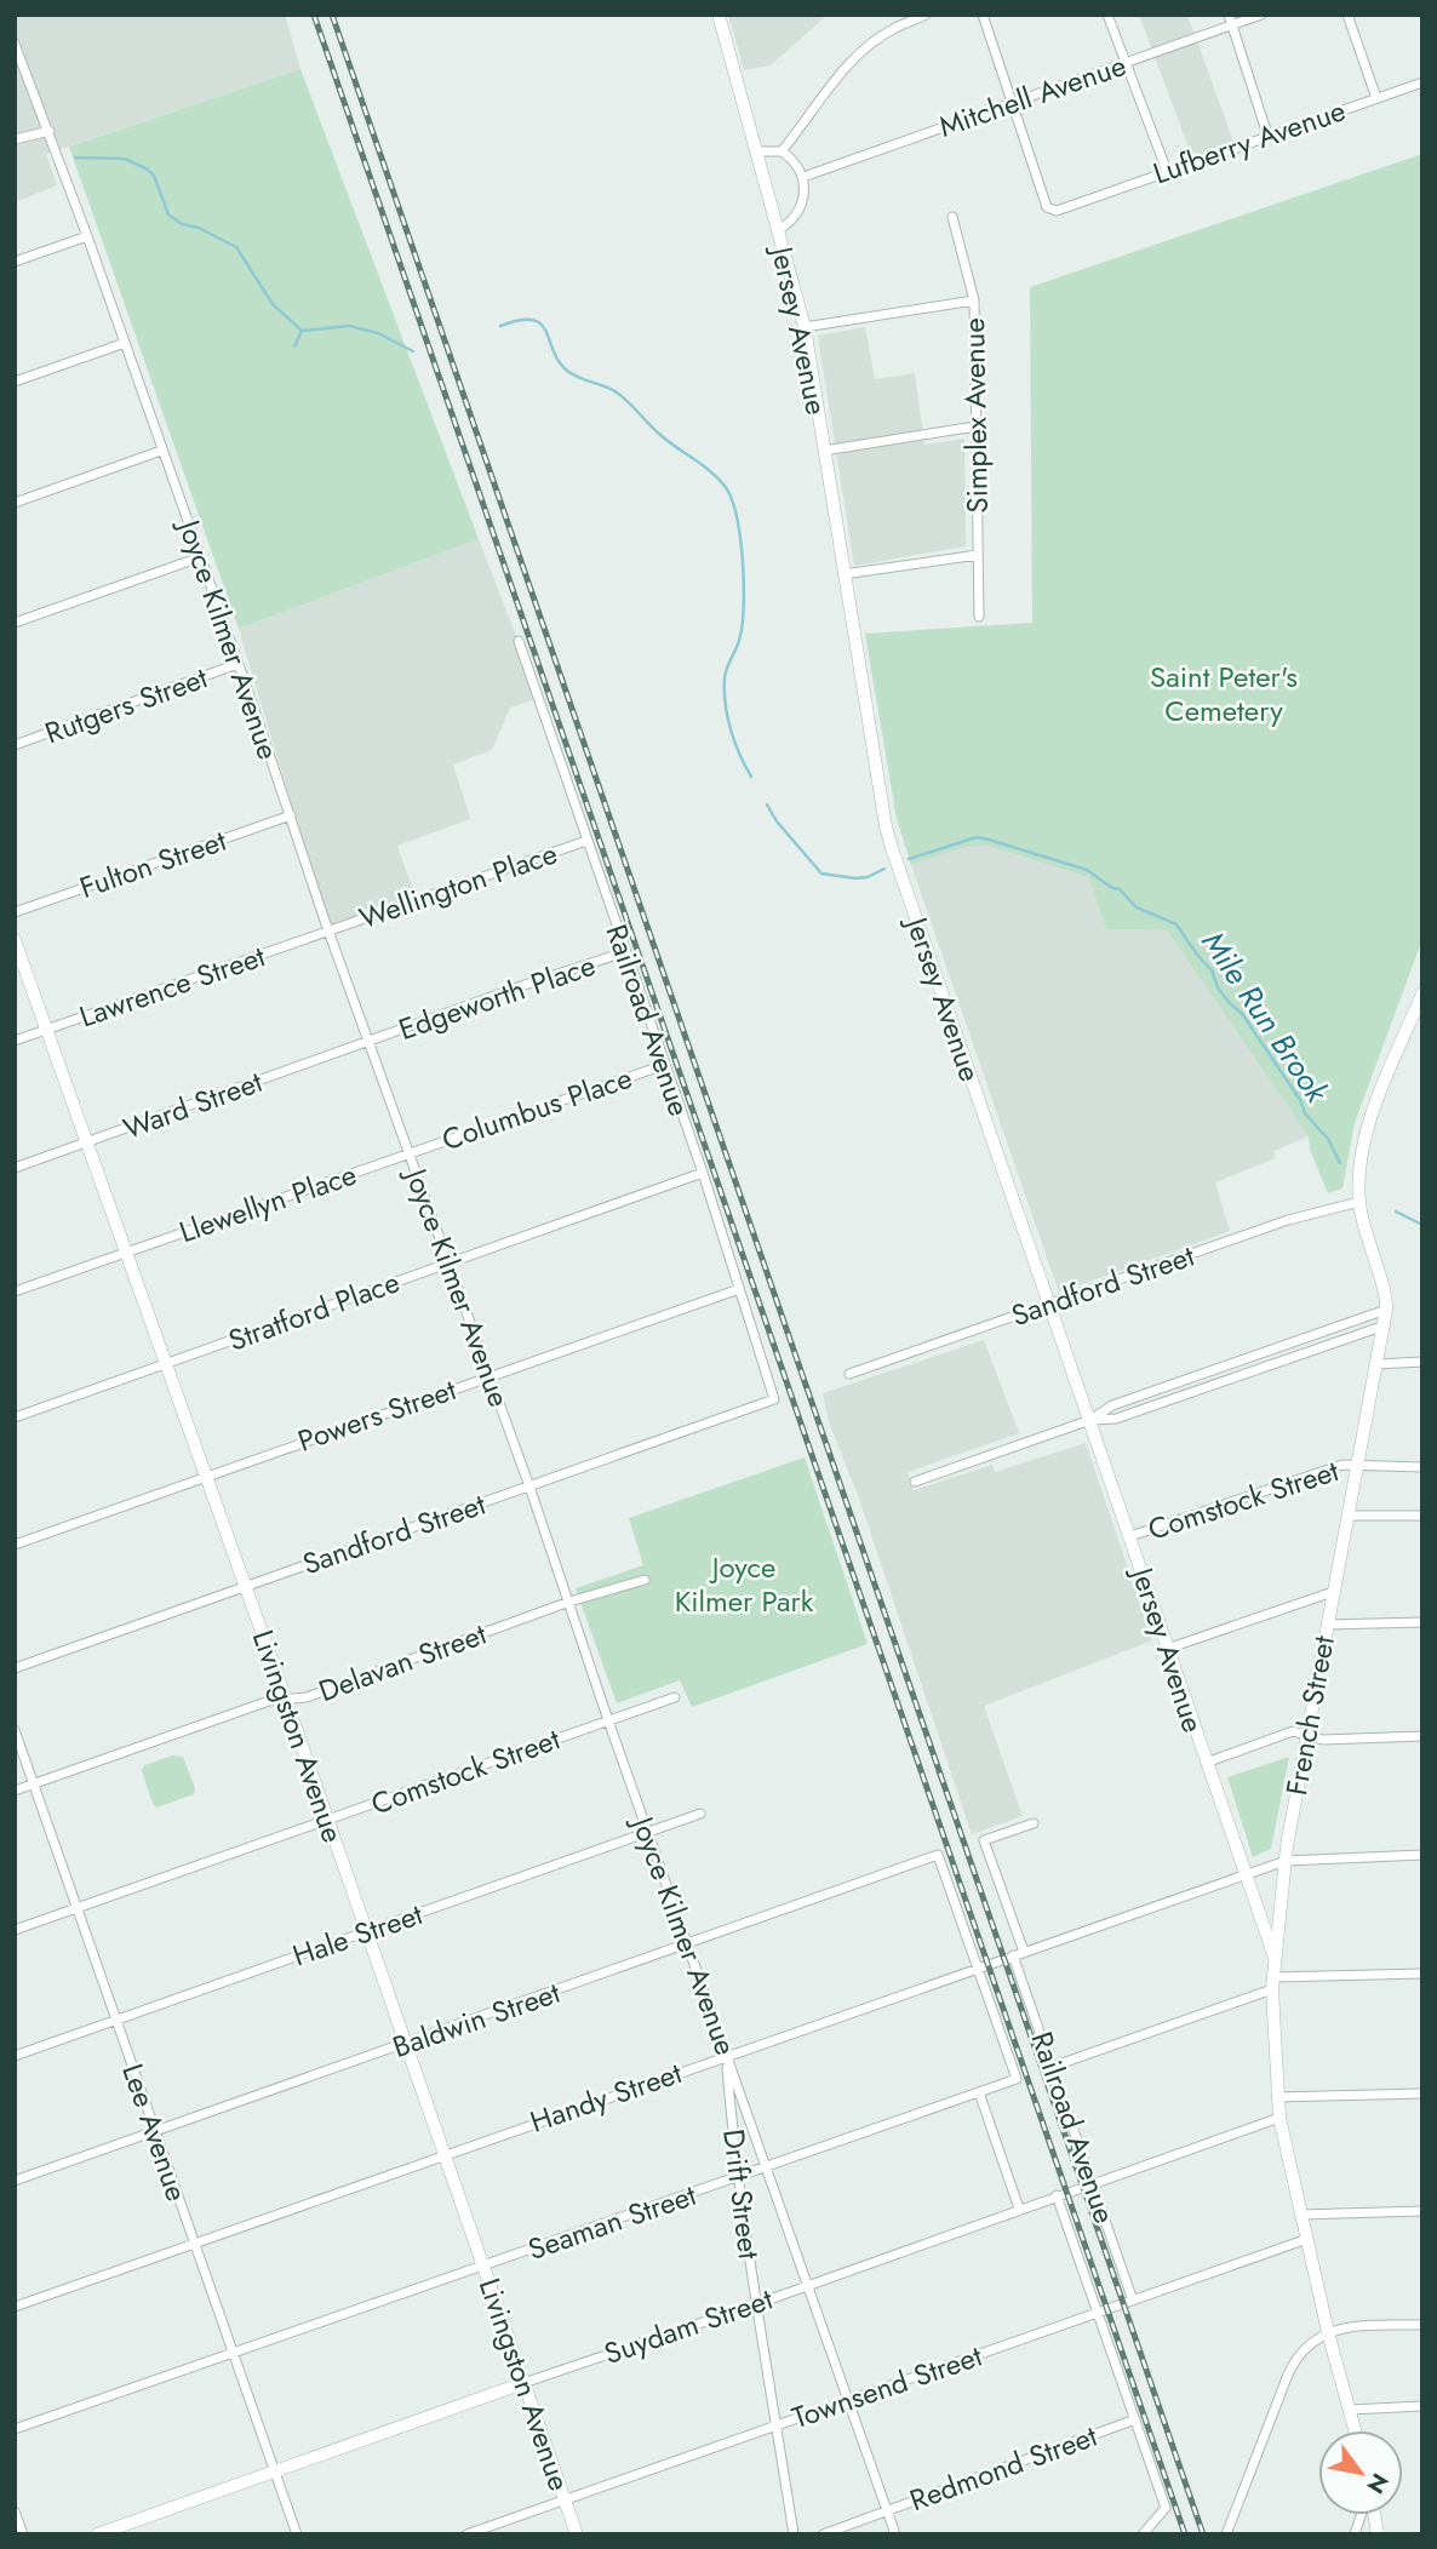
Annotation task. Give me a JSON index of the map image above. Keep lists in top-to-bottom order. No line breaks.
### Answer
{"streets":{"main road":["Jersey Avenue","French Street","Livingston Avenue","Suydam Street"],"street":["Mitchell Avenue","Lufberry Avenue","Simplex Avenue","Joyce Kilmer Avenue","Rutgers Street","Fulton Street","Wellington Place","Lawrence Street","Edgeworth Place","Railroad Avenue","Ward Street","Columbus Place","Llewellyn Place","Sandford Street","Stratford Place","Powers Street","Comstock Street","Delavan Street","Hale Street","Baldwin Street","Handy Street","Lee Avenue","Drift Street","Seaman Street","Townsend Street","Redmond Street"]},"crossings":[["Mitchell Avenue","Lufberry Avenue"],["Jersey Avenue","Sandford Street"],["Jersey Avenue","Comstock Street"],["Jersey Avenue","French Street"],["Jersey Avenue","Handy Street"],["Joyce Kilmer Avenue","Rutgers Street"],["Joyce Kilmer Avenue","Fulton Street"],["Joyce Kilmer Avenue","Wellington Place"],["Joyce Kilmer Avenue","Lawrence Street"],["Joyce Kilmer Avenue","Edgeworth Place"],["Joyce Kilmer Avenue","Ward Street"],["Joyce Kilmer Avenue","Columbus Place"],["Joyce Kilmer Avenue","Llewellyn Place"],["Joyce Kilmer Avenue","Sandford Street"],["Joyce Kilmer Avenue","Stratford Place"],["Joyce Kilmer Avenue","Powers Street"],["Joyce Kilmer Avenue","Comstock Street"],["Joyce Kilmer Avenue","Delavan Street"],["Joyce Kilmer Avenue","Hale Street"],["Joyce Kilmer Avenue","Baldwin Street"],["Joyce Kilmer Avenue","Handy Street"],["Joyce Kilmer Avenue","Drift Street"],["Joyce Kilmer Avenue","Seaman Street"],["Joyce Kilmer Avenue","Suydam Street"],["Joyce Kilmer Avenue","Townsend Street"],["Joyce Kilmer Avenue","Redmond Street"],["Wellington Place","Lawrence Street"],["Wellington Place","Railroad Avenue"],["Lawrence Street","Livingston Avenue"],["Edgeworth Place","Railroad Avenue"],["Edgeworth Place","Ward Street"],["Railroad Avenue","Columbus Place"],["Railroad Avenue","Sandford Street"],["Railroad Avenue","Stratford Place"],["Railroad Avenue","Powers Street"],["Railroad Avenue","Baldwin Street"],["Railroad Avenue","Handy Street"],["Railroad Avenue","Seaman Street"],["Railroad Avenue","Suydam Street"],["Railroad Avenue","Townsend Street"],["Railroad Avenue","Redmond Street"],["Ward Street","Livingston Avenue"],["Columbus Place","Llewellyn Place"],["Llewellyn Place","Livingston Avenue"],["Sandford Street","French Street"],["Sandford Street","Livingston Avenue"],["Stratford Place","Livingston Avenue"],["Powers Street","Livingston Avenue"],["Comstock Street","French Street"],["Comstock Street","Livingston Avenue"],["Comstock Street","Lee Avenue"],["Delavan Street","Livingston Avenue"],["Delavan Street","Lee Avenue"],["French Street","Handy Street"],["French Street","Suydam Street"],["French Street","Townsend Street"],["Livingston Avenue","Hale Street"],["Livingston Avenue","Baldwin Street"],["Livingston Avenue","Handy Street"],["Livingston Avenue","Seaman Street"],["Livingston Avenue","Suydam Street"],["Livingston Avenue","Townsend Street"],["Hale Street","Lee Avenue"],["Baldwin Street","Lee Avenue"],["Handy Street","Lee Avenue"],["Handy Street","Drift Street"],["Lee Avenue","Seaman Street"],["Lee Avenue","Suydam Street"],["Drift Street","Seaman Street"],["Drift Street","Suydam Street"],["Drift Street","Townsend Street"]],"water":["Mile Run Brook"],"parks":["Saint Peter's Cemetery","Joyce Kilmer Park"],"north":"bottom right"}
